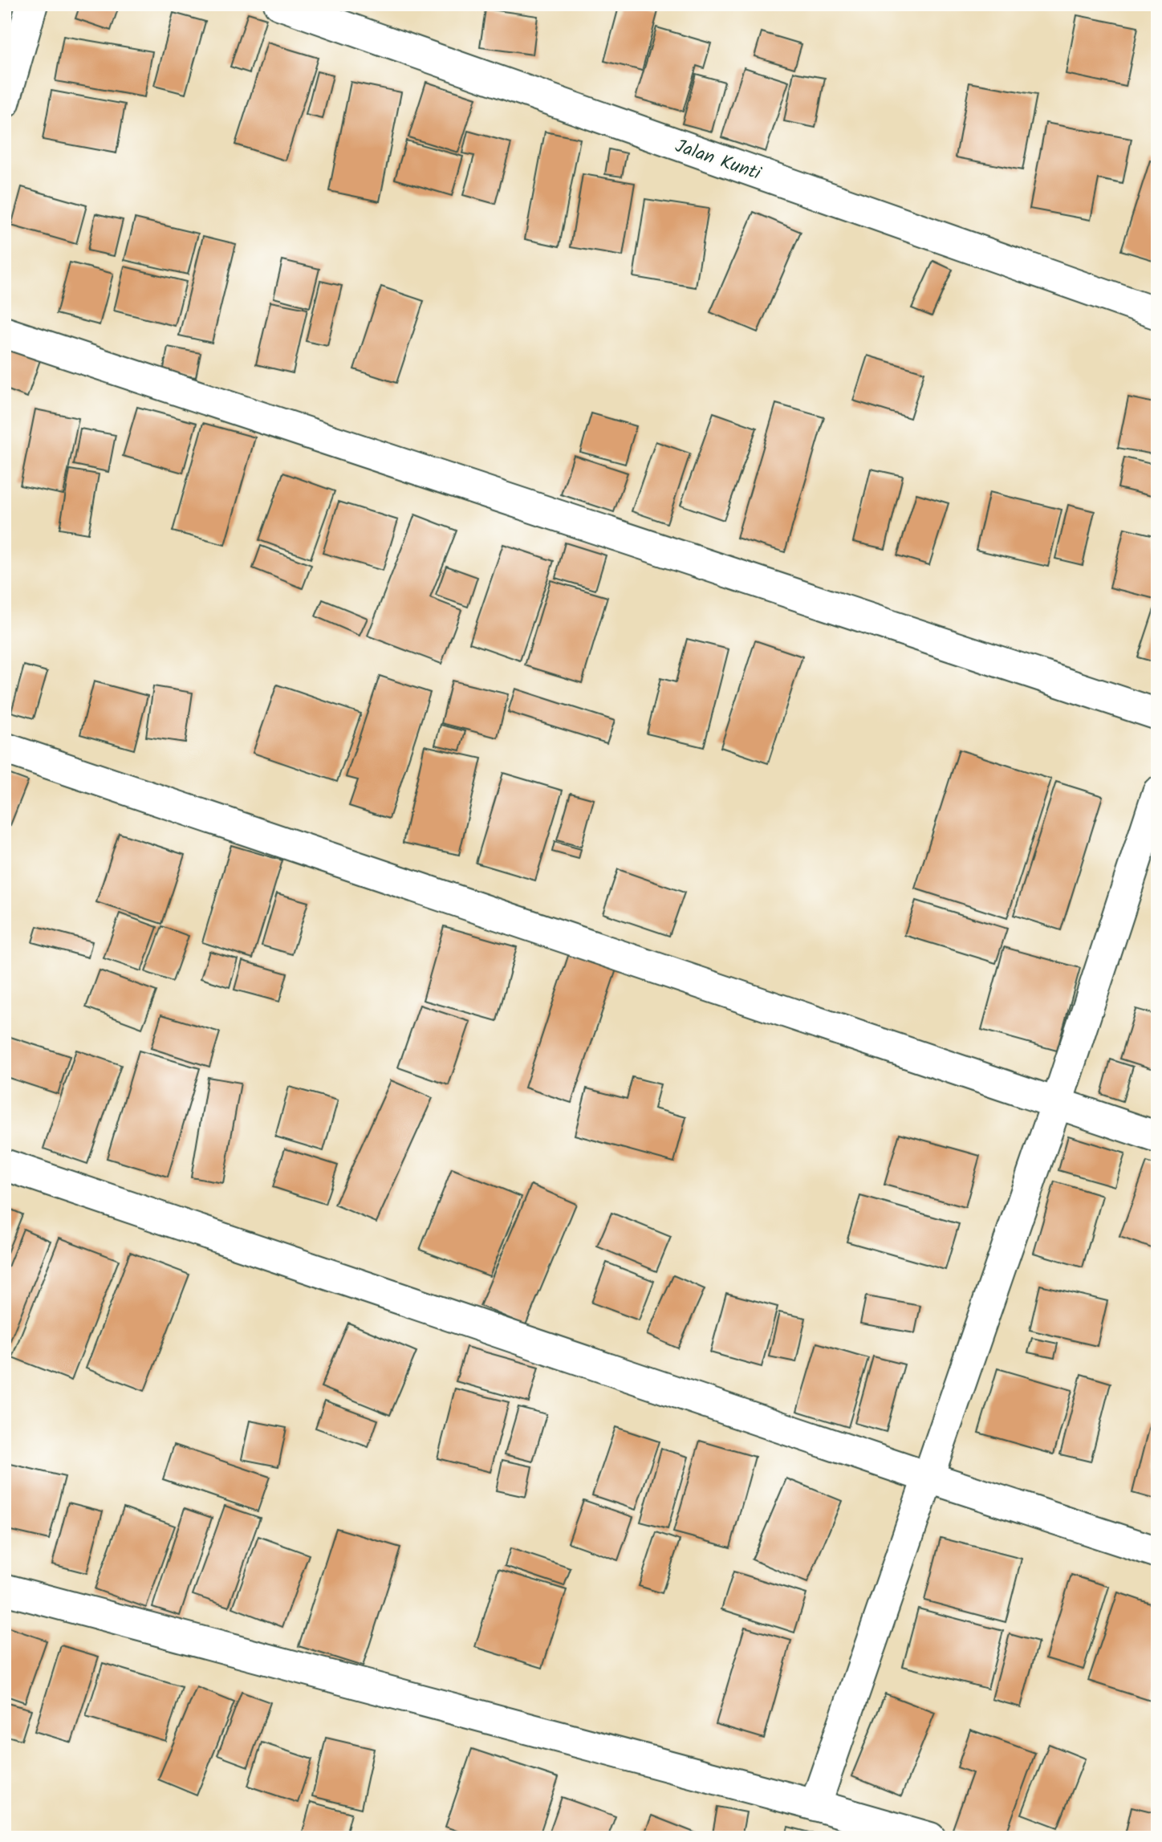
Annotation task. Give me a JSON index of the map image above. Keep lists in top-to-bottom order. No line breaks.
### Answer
{"streets":{"street":["Jalan Kunti"]}}
